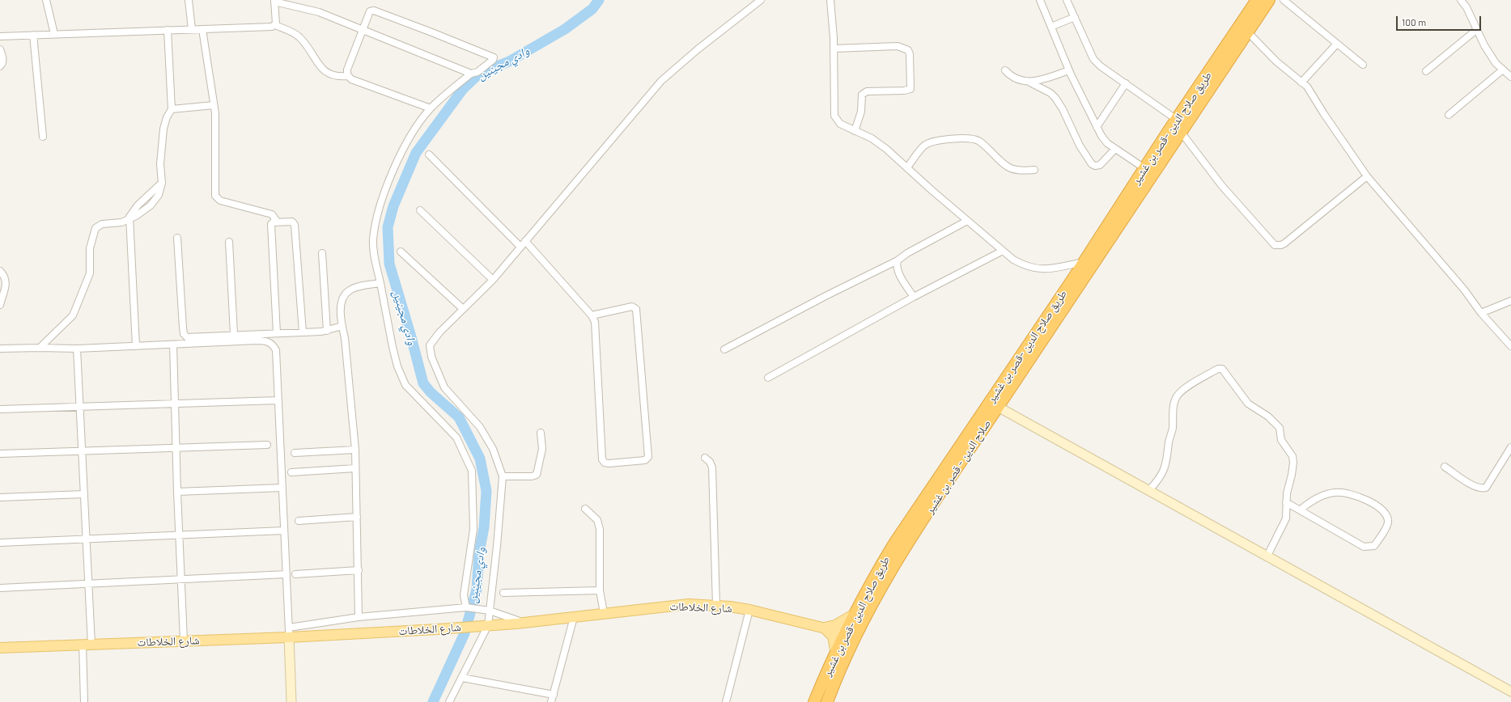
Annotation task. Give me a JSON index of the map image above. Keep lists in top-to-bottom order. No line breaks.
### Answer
{"streets":{"highway":["طريق صلاح الدين -قصر بن غشير","صلاح الدين - قصر بن غشير"],"main road":["شارع الخلاطات"]},"crossings":[["طريق صلاح الدين -قصر بن غشير","صلاح الدين - قصر بن غشير"],["طريق صلاح الدين -قصر بن غشير","شارع الخلاطات"],["صلاح الدين - قصر بن غشير","شارع الخلاطات"]],"water":["وادي مجينين"],"scale_bar":"100 m"}
